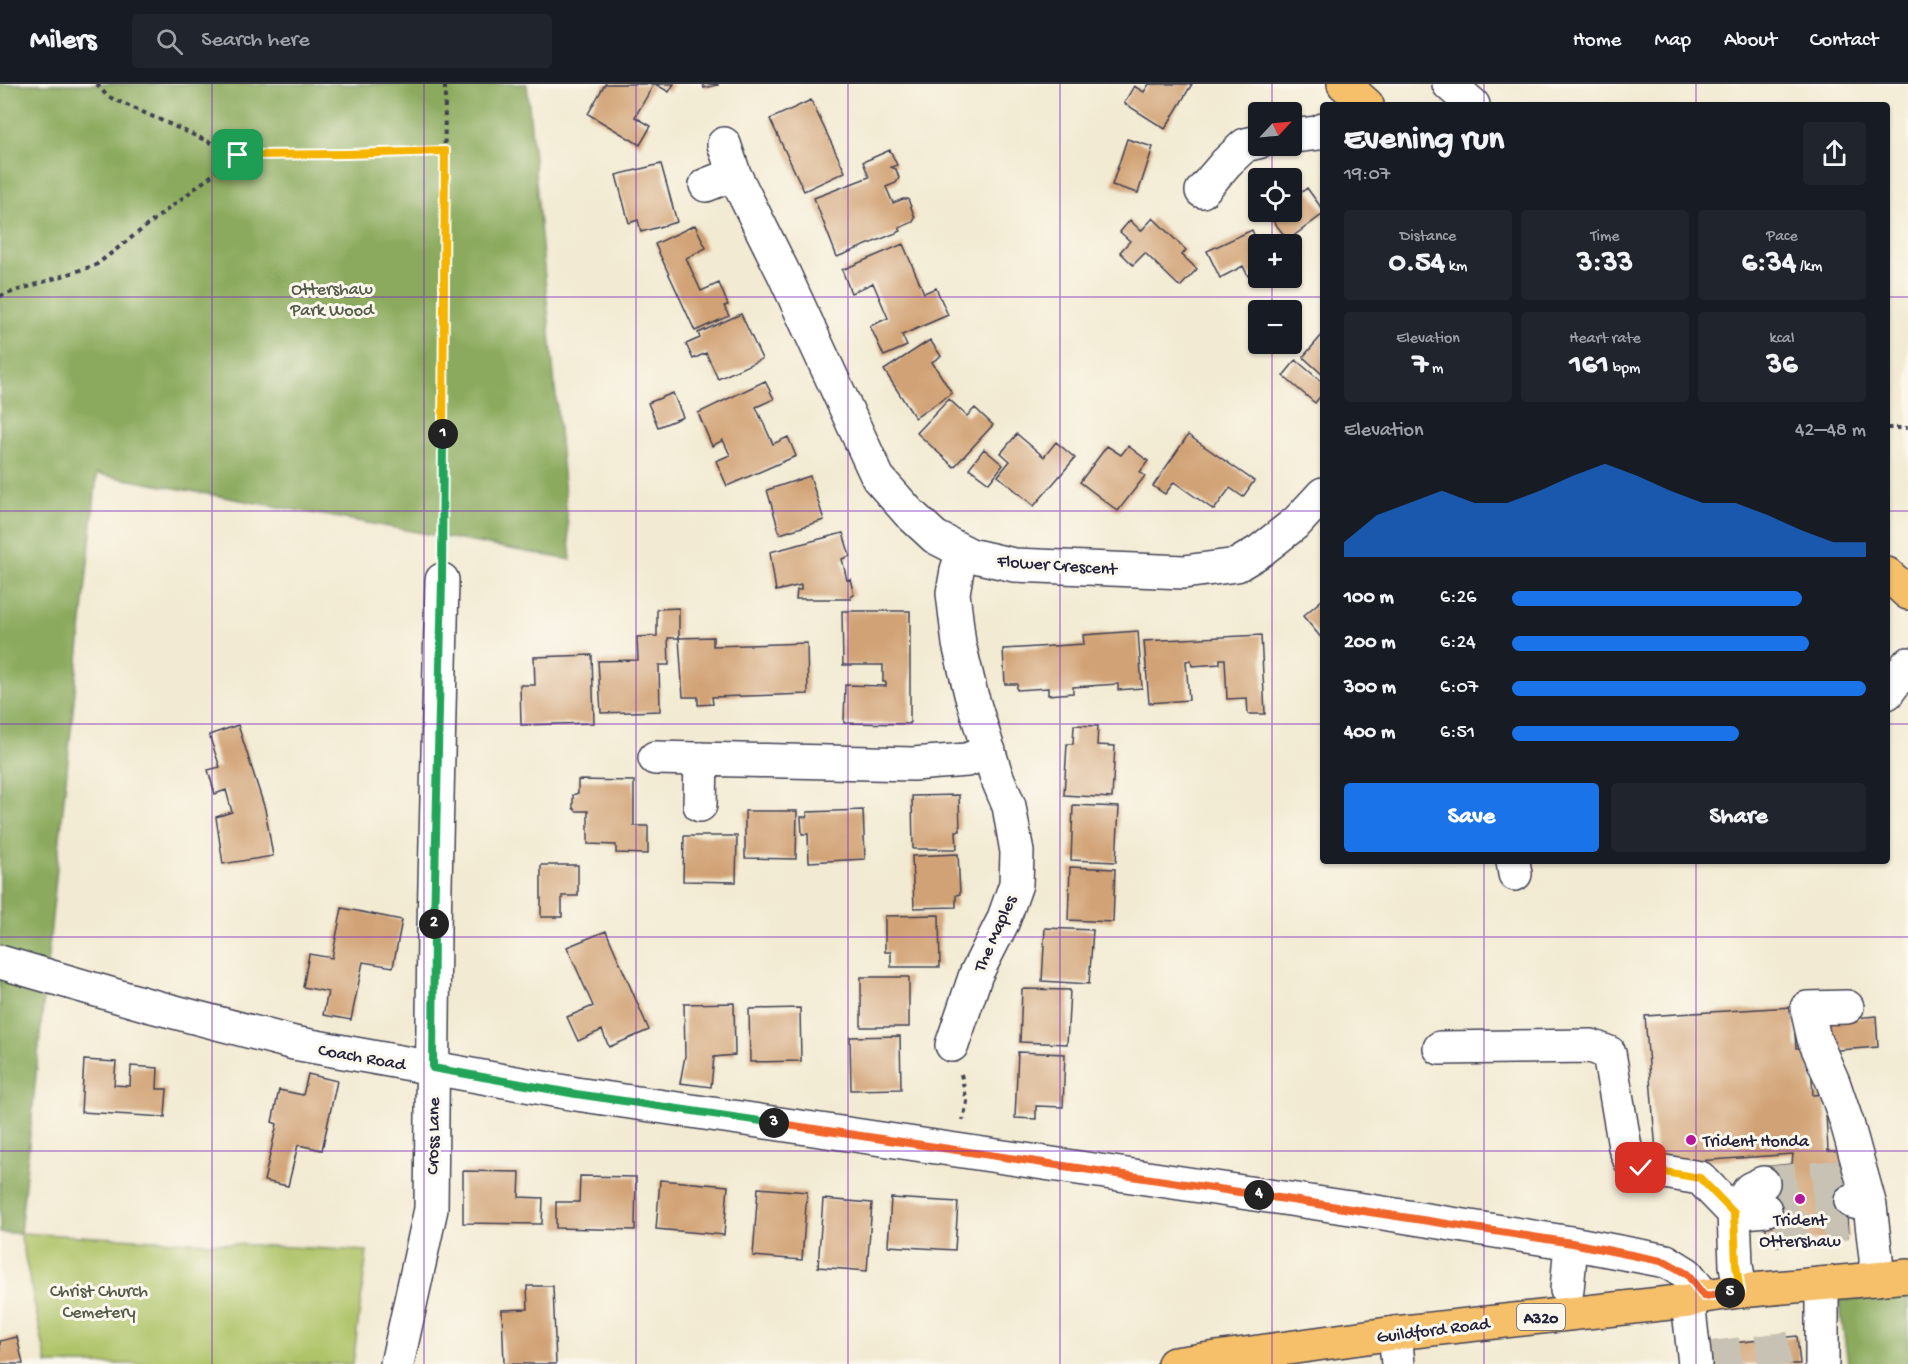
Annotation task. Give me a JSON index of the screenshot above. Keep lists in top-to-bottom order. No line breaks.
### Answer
{"streets":{"main road":["A320","Guildford Road"],"street":["Flower Crescent","The Maples","Coach Road","Cross Lane"]},"crossings":[["Flower Crescent","The Maples"],["Coach Road","Cross Lane"],["Coach Road","Guildford Road"]],"parks":["Ottershaw Park Wood","Christ Church Cemetery"],"places":["Trident Honda","Trident Ottershaw"],"north":"top right","page":{"header":"Milers","search":"Search here","nav":["Home","Map","About","Contact"],"map_buttons":["+","−"],"heading":["Evening run","19:07"],"stats":[["Distance","0.54 km"],["Time","3:33"],["Pace","6:34 /km"],["Elevation","7 m"],["Heart rate","161 bpm"],["kcal","36"]],"chart":["Elevation","42–48 m"],"pins":["1","2","3","4","5"],"list":[{"name":"100 m","note":"6:26"},{"name":"200 m","note":"6:24"},{"name":"300 m","note":"6:07"},{"name":"400 m","note":"6:51"}],"buttons":["Save","Share"]}}
